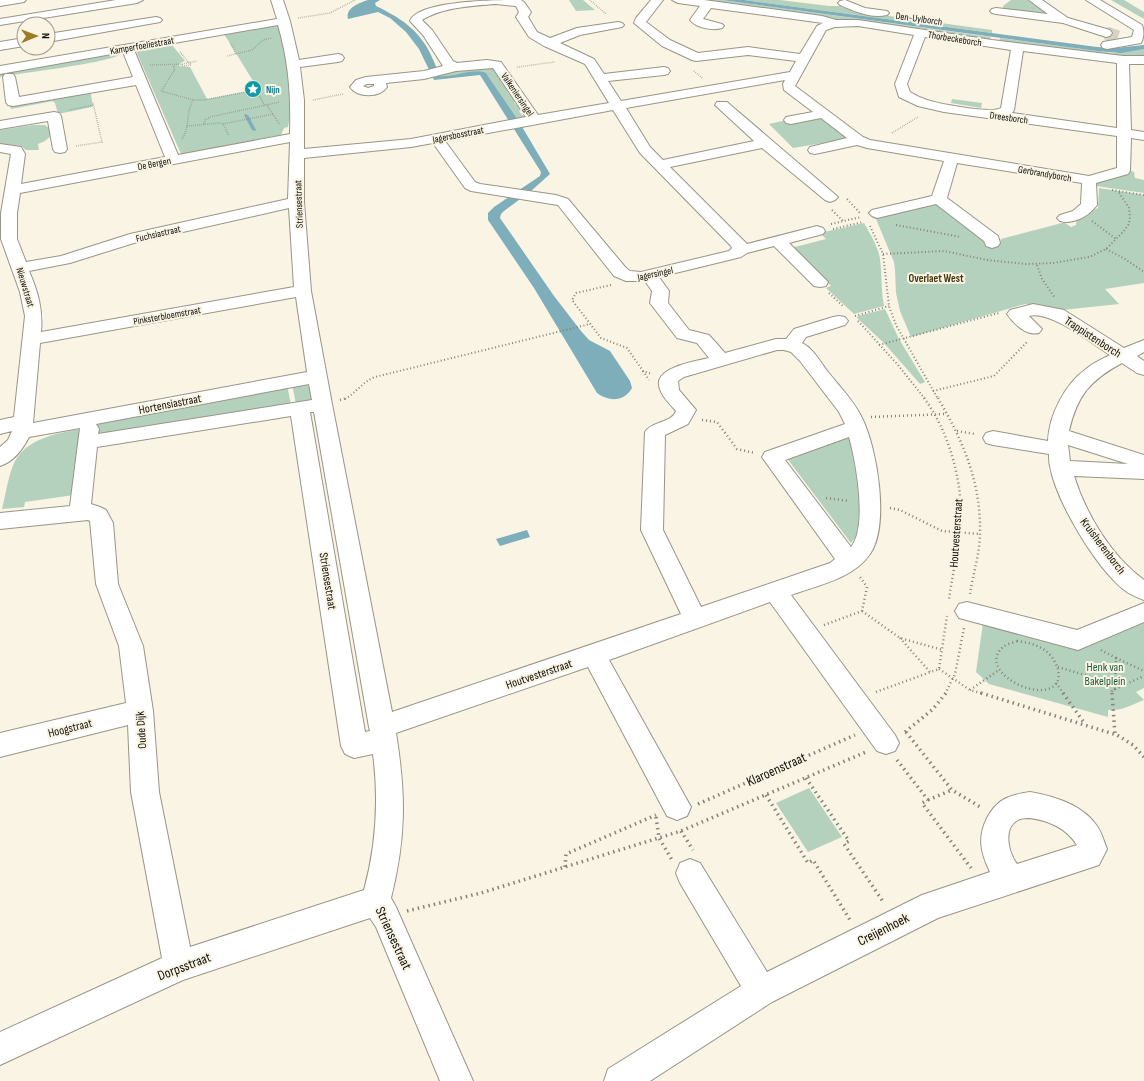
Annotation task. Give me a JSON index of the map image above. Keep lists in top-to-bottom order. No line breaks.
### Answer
{"streets":{"street":["Den-Uylborch","Thorbeckeborch","Kamperfoeliestraat","Valkeniersingel","Dreesborch","Jagersbosstraat","De Bergen","Gerbrandyborch","Striensestraat","Fuchsiastraat","Jagersingel","Nieuwstraat","Pinksterbloemstraat","Trappistenborch","Hortensiastraat","Houtvesterstraat","Kruisherenborch","Hoogstraat","Oude Dijk","Creijenhoek","Dorpsstraat"],"path":["Klaroenstraat"]},"crossings":[["Thorbeckeborch","Dreesborch"],["Thorbeckeborch","Gerbrandyborch"],["Kamperfoeliestraat","Striensestraat"],["Valkeniersingel","Jagersbosstraat"],["Dreesborch","Gerbrandyborch"],["Jagersbosstraat","Striensestraat"],["Jagersbosstraat","Jagersingel"],["De Bergen","Striensestraat"],["De Bergen","Nieuwstraat"],["Striensestraat","Fuchsiastraat"],["Striensestraat","Pinksterbloemstraat"],["Striensestraat","Hortensiastraat"],["Striensestraat","Houtvesterstraat"],["Striensestraat","Dorpsstraat"],["Fuchsiastraat","Nieuwstraat"],["Nieuwstraat","Pinksterbloemstraat"],["Nieuwstraat","Hortensiastraat"],["Trappistenborch","Kruisherenborch"],["Hoogstraat","Oude Dijk"],["Oude Dijk","Dorpsstraat"]],"districts":["Overlaet West"],"parks":["Henk van Bakelplein"],"places":{"place":["Nijn"]},"north":"right"}
